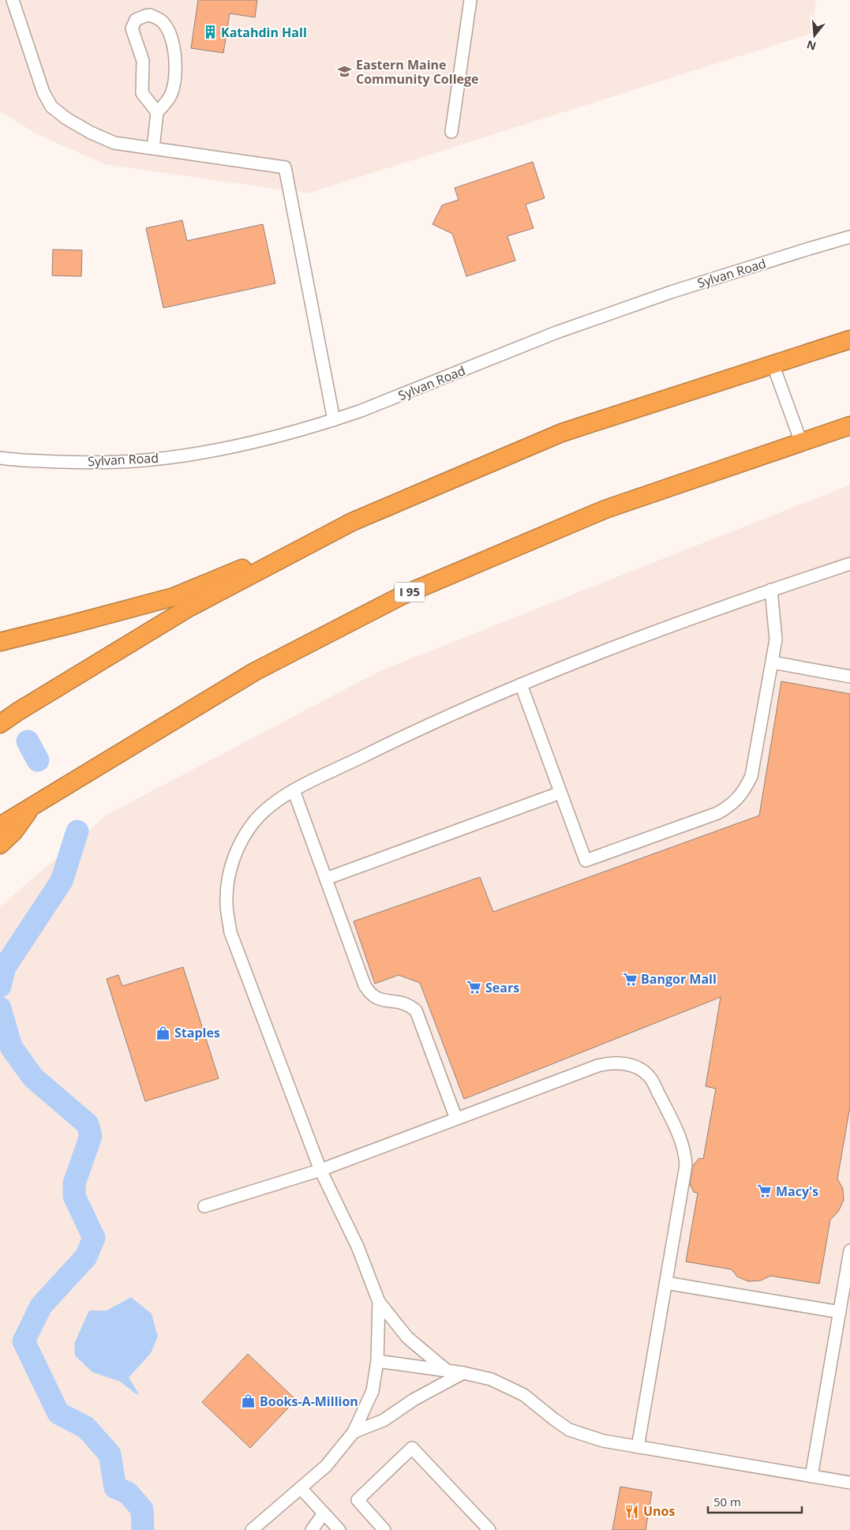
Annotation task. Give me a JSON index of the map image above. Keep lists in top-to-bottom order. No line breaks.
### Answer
{"streets":{"highway":["I 95"],"street":["Sylvan Road"]},"places":{"building":["Katahdin Hall"],"school or university":["Eastern Maine Community College"],"supermarket":["Bangor Mall","Sears","Macy's"],"shop":["Staples","Books-A-Million"],"restaurant":["Unos"]},"scale_bar":"50 m","north":"bottom"}
